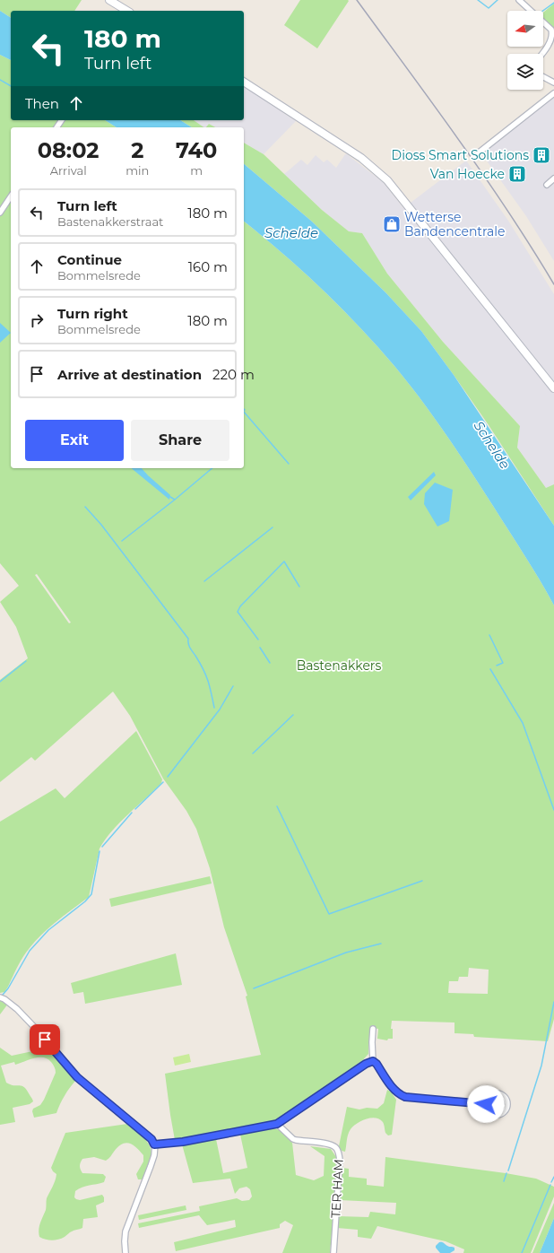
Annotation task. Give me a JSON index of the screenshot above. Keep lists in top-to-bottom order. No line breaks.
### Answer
{"streets":{"street":["TER HAM"]},"water":["Schelde"],"parks":["Bastenakkers"],"places":{"building":["Dioss Smart Solutions","Van Hoecke"],"shop":["Wetterse Bandencentrale"]},"north":"left","page":{"turn":["180 m","Turn left"],"then":"Then","eta":["08:02","Arrival","2","min","740","m"],"list":[{"name":"Turn left","note":"Bastenakkerstraat","value":"180 m"},{"name":"Continue","note":"Bommelsrede","value":"160 m"},{"name":"Turn right","note":"Bommelsrede","value":"180 m"},{"name":"Arrive at destination","value":"220 m"}],"buttons":["Exit","Share"]}}
